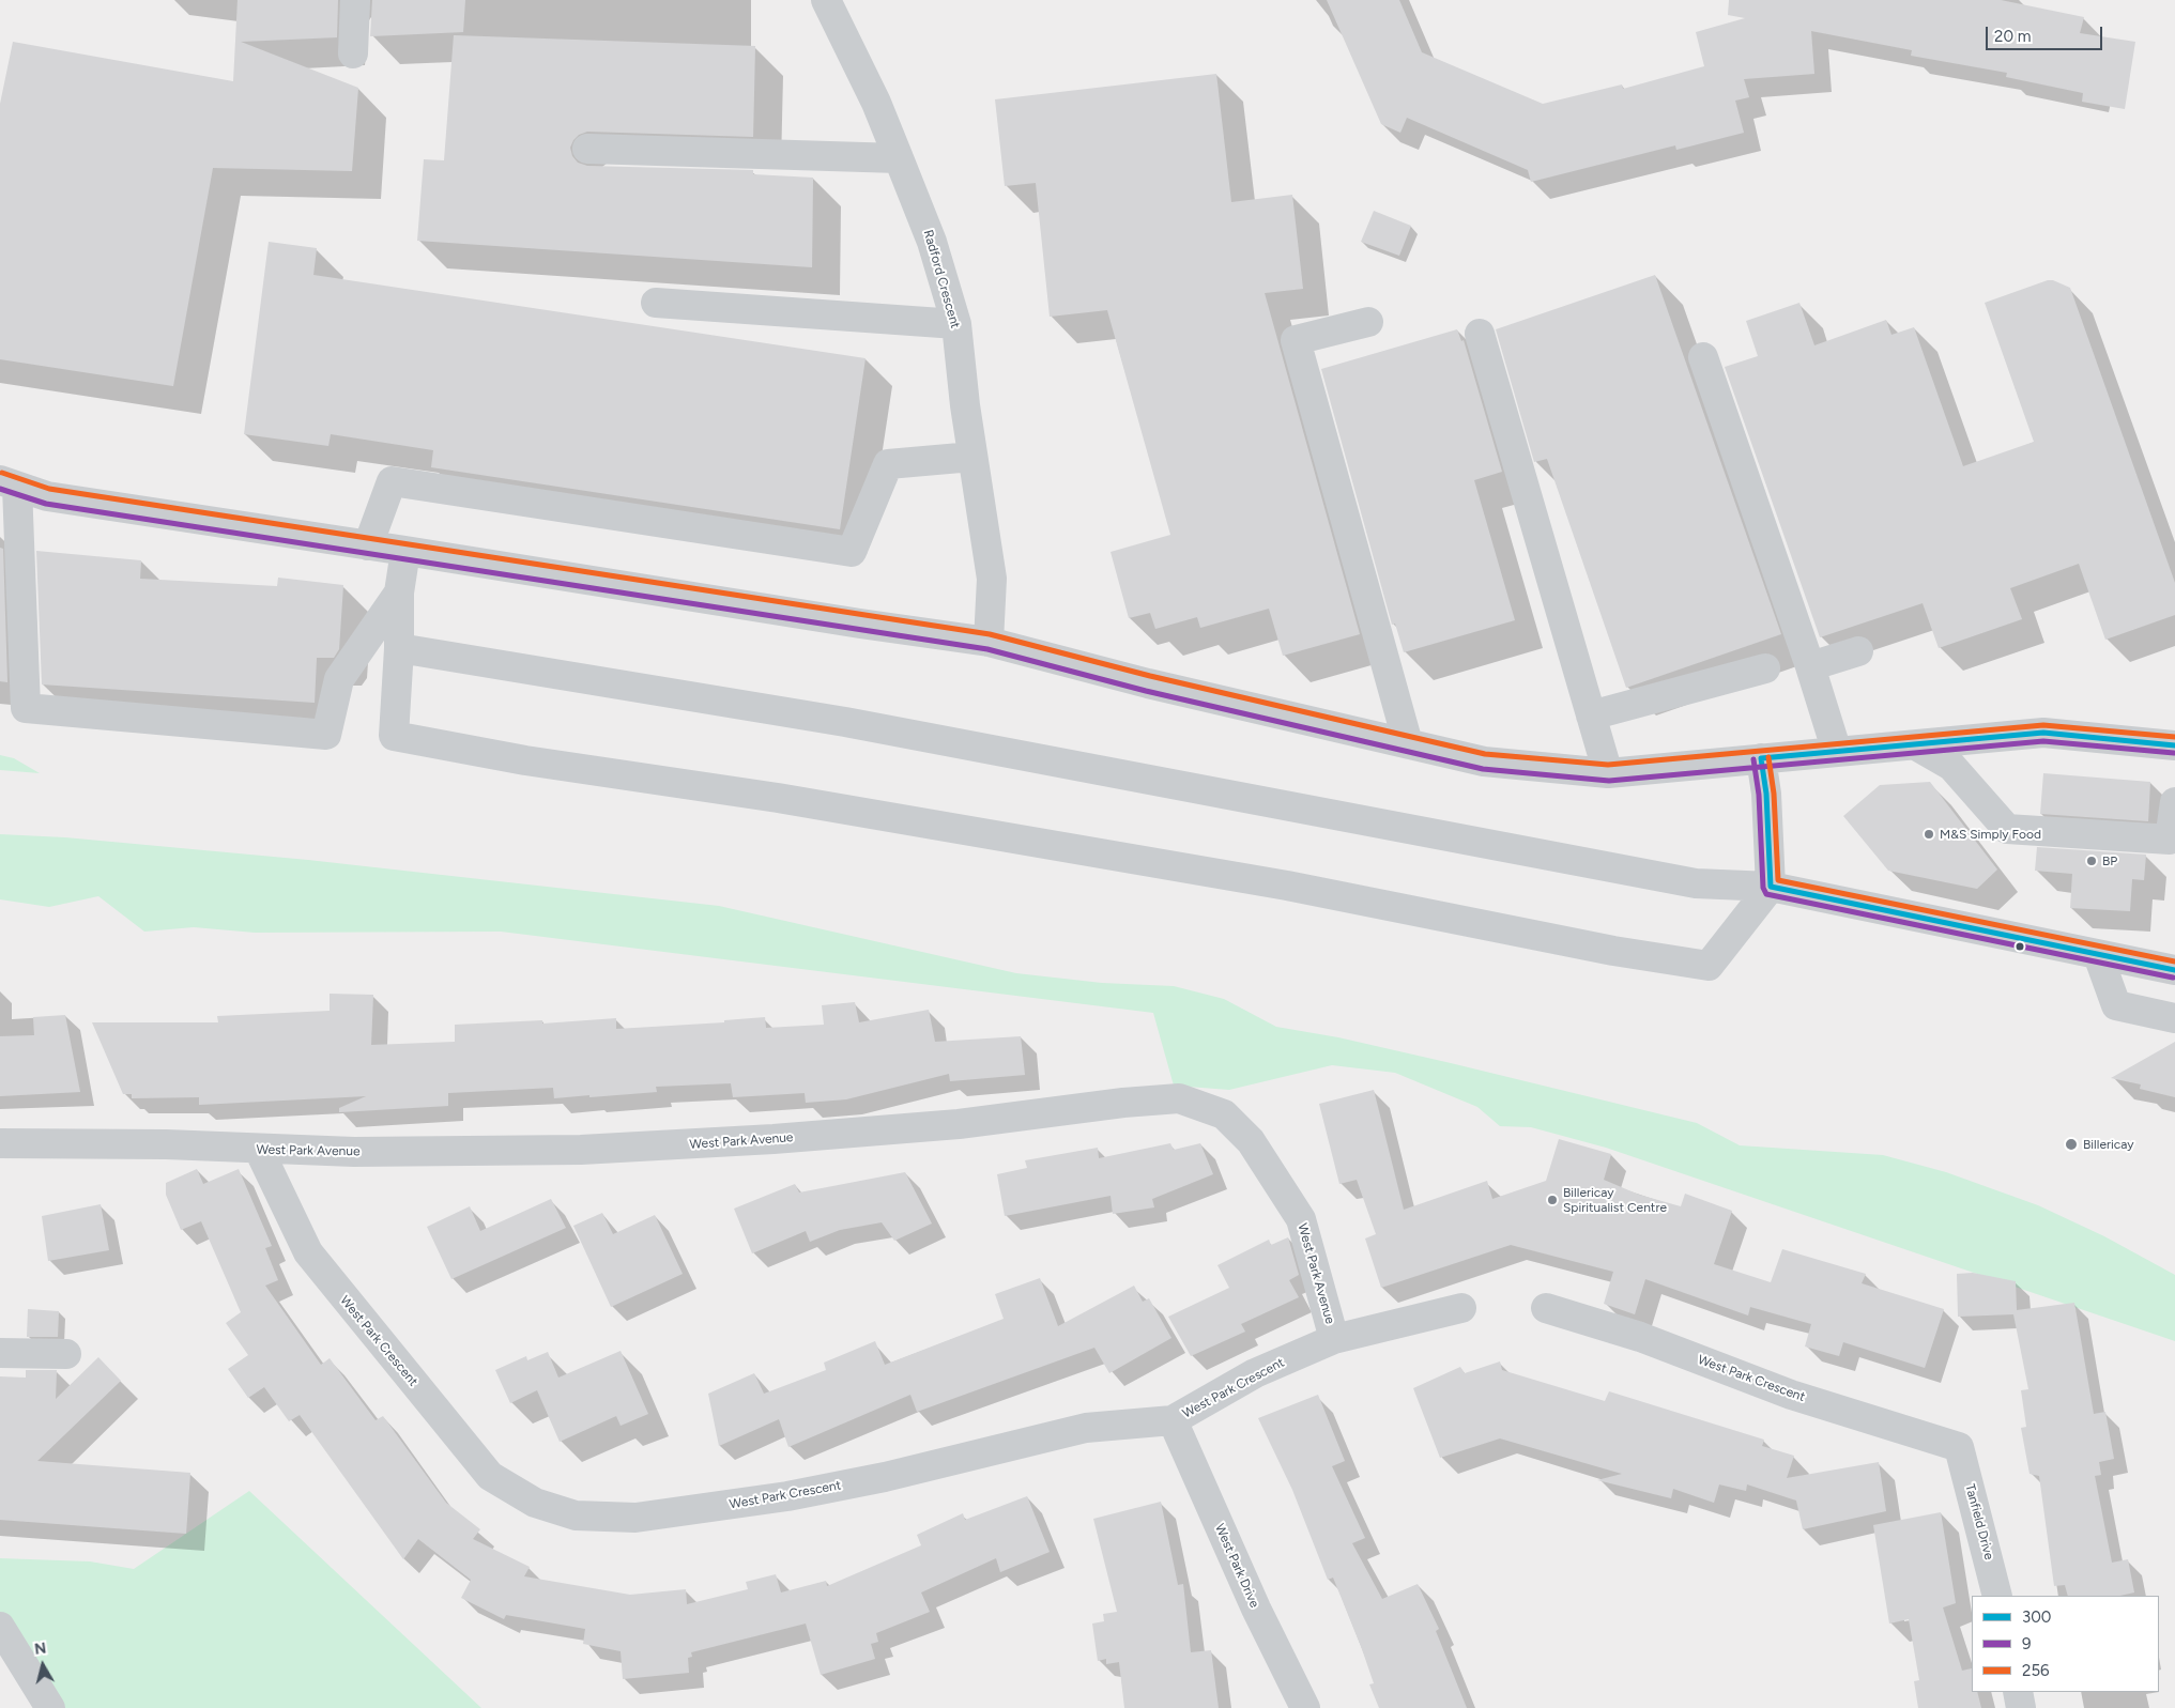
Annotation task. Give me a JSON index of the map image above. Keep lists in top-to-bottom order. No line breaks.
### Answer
{"streets":{"street":["Radford Crescent","West Park Avenue","West Park Crescent","Tanfield Drive","West Park Drive"]},"crossings":[["West Park Avenue","West Park Crescent"],["West Park Crescent","Tanfield Drive"],["West Park Crescent","West Park Drive"]],"places":["M&S Simply Food","BP","Billericay","Billericay Spiritualist Centre"],"lines":["transit line 256","transit line 9","transit line 300"],"legend":["300","9","256"],"scale_bar":"20 m","north":"top"}
